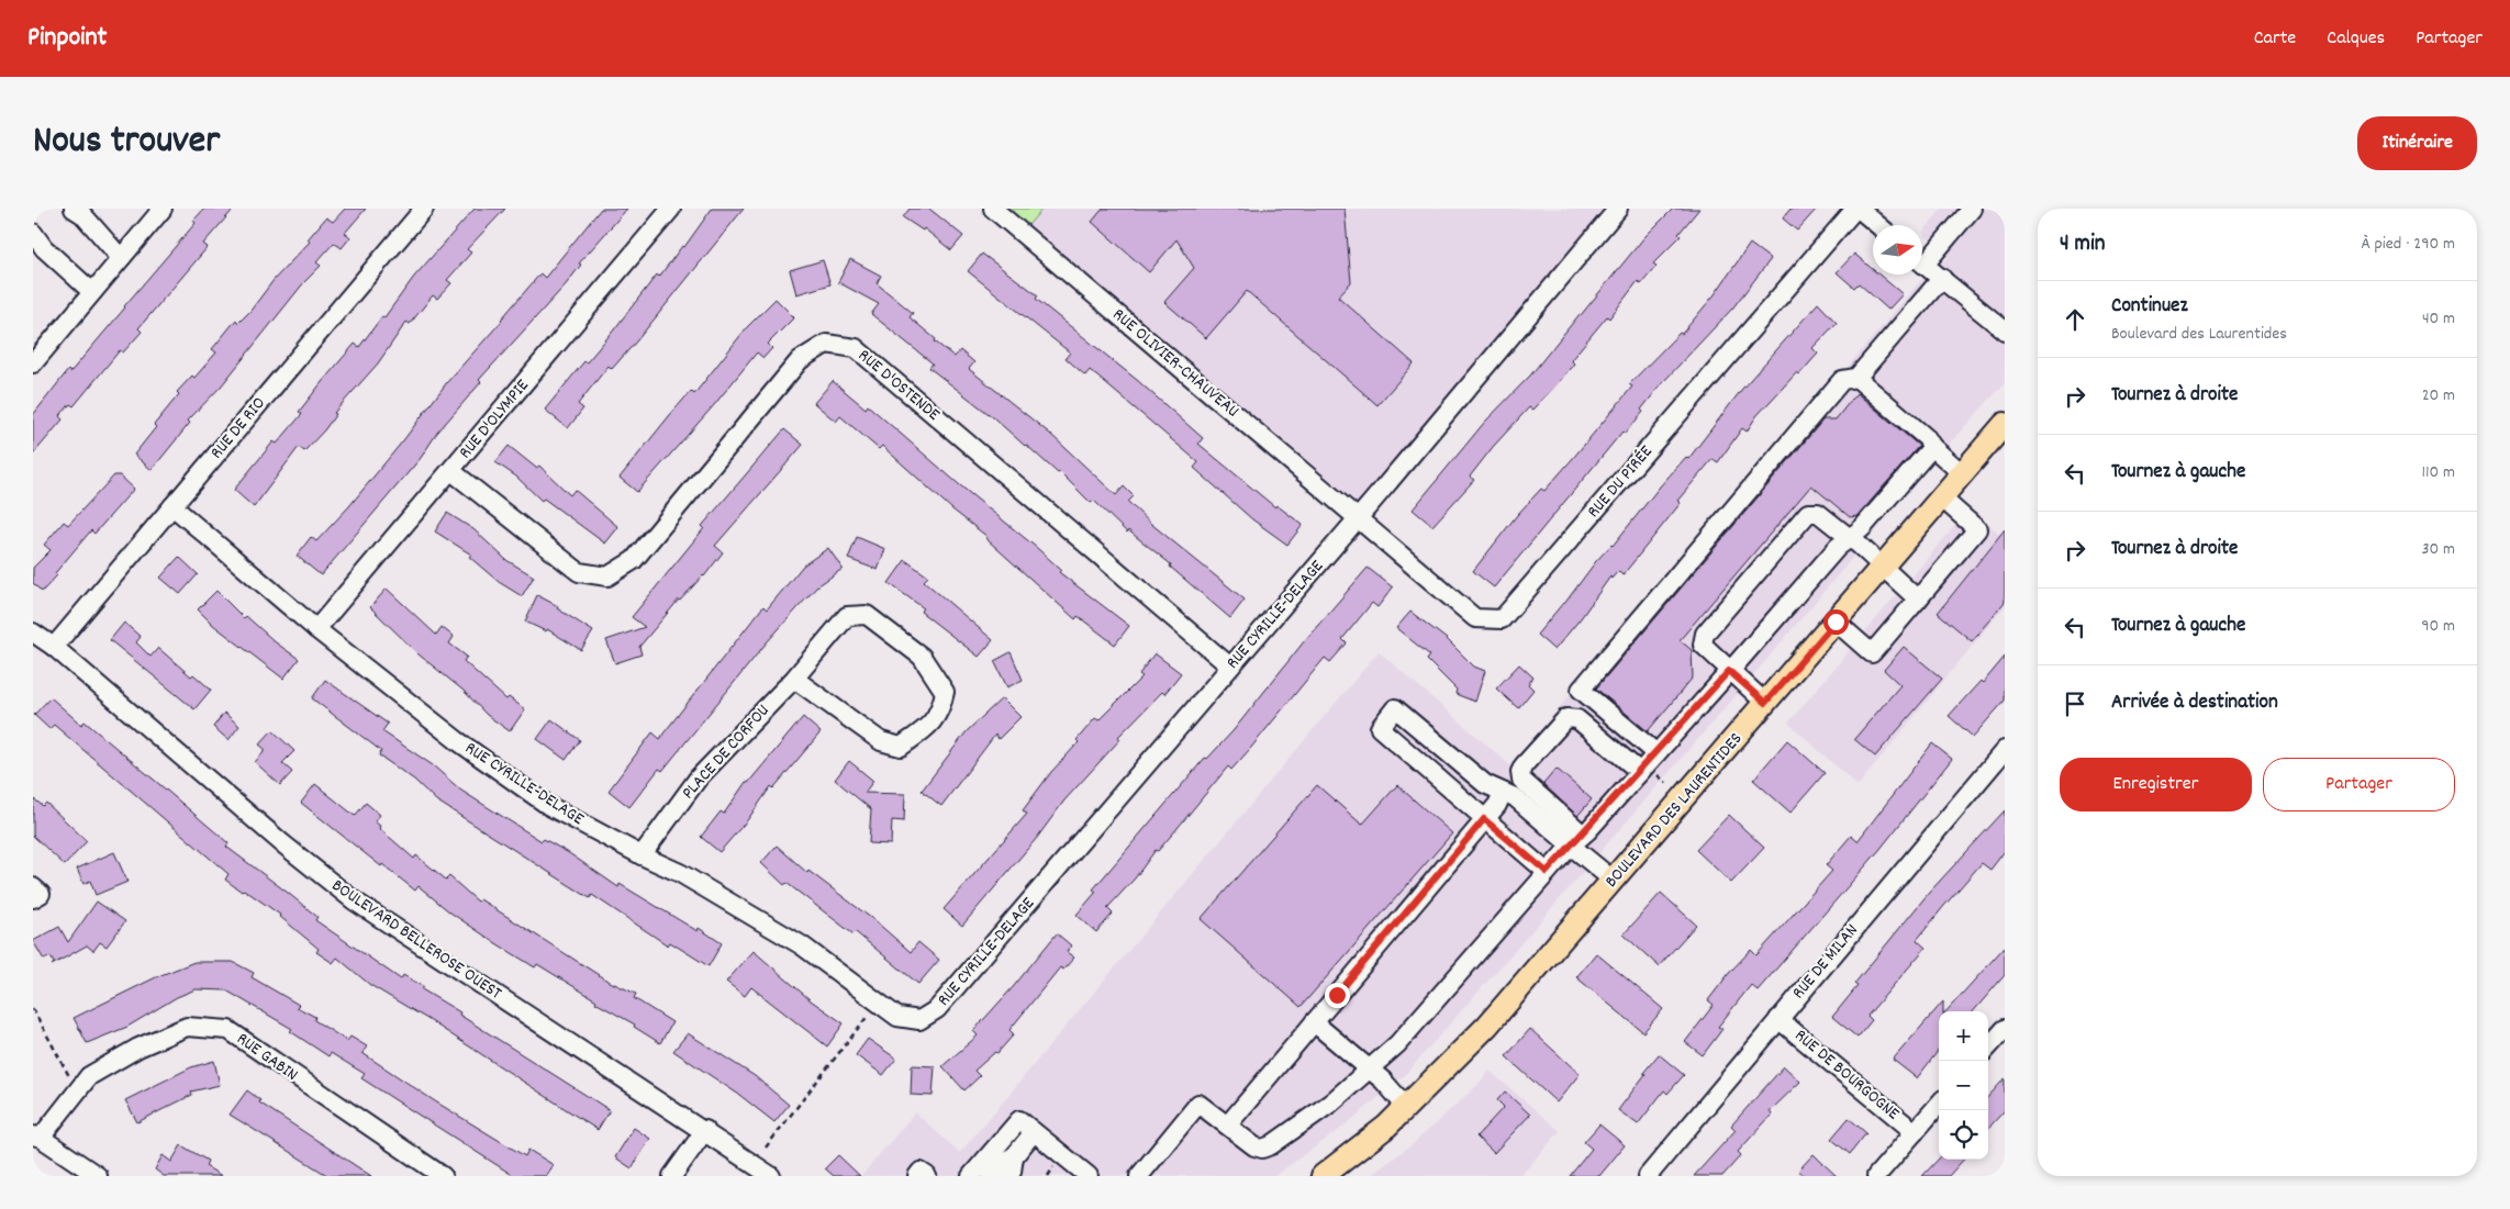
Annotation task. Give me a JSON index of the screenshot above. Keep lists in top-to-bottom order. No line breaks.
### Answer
{"streets":{"main road":["BOULEVARD DES LAURENTIDES"],"street":["RUE OLIVIER-CHAUVEAU","RUE D'OSTENDE","RUE D'OLYMPIE","RUE DE RIO","RUE DU PIRÉE","RUE CYRILLE-DELAGE","PLACE DE CORFOU","BOULEVARD BELLEROSE OUEST","RUE DE MILAN","RUE GABIN","RUE DE BOURGOGNE"]},"crossings":[["RUE OLIVIER-CHAUVEAU","RUE DU PIRÉE"],["RUE OLIVIER-CHAUVEAU","RUE CYRILLE-DELAGE"],["RUE D'OSTENDE","RUE D'OLYMPIE"],["RUE D'OSTENDE","RUE CYRILLE-DELAGE"],["RUE D'OLYMPIE","RUE CYRILLE-DELAGE"],["RUE DE RIO","RUE CYRILLE-DELAGE"],["RUE DE RIO","BOULEVARD BELLEROSE OUEST"],["RUE DU PIRÉE","RUE CYRILLE-DELAGE"],["RUE CYRILLE-DELAGE","PLACE DE CORFOU"],["RUE DE MILAN","RUE DE BOURGOGNE"]],"north":"right","page":{"header":"Pinpoint","nav":["Carte","Calques","Partager"],"title":"Nous trouver","buttons":["Itinéraire",["Enregistrer","Partager"]],"heading":["4 min","À pied · 290 m"],"list":[["Continuez","Boulevard des Laurentides","40 m"],["Tournez à droite","20 m"],["Tournez à gauche","110 m"],["Tournez à droite","30 m"],["Tournez à gauche","90 m"],"Arrivée à destination"],"map_buttons":["+","−"]}}
